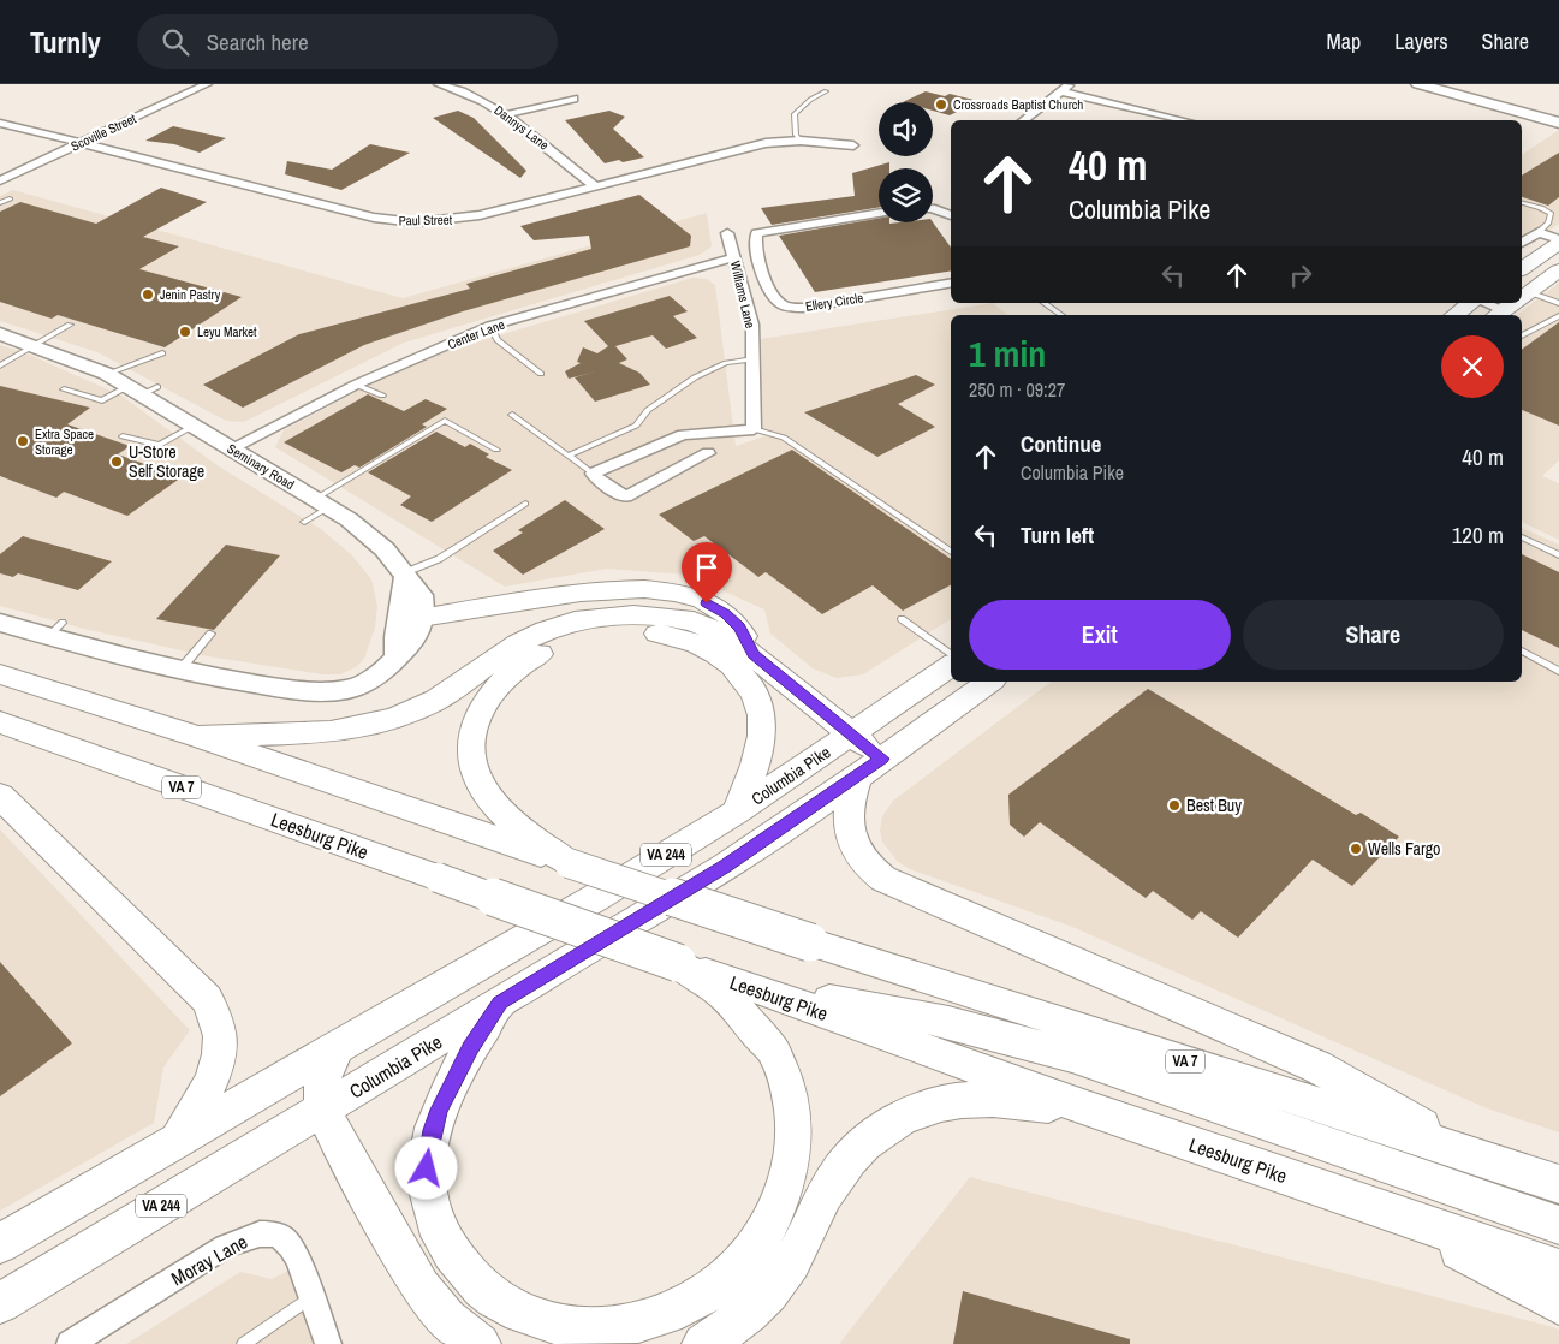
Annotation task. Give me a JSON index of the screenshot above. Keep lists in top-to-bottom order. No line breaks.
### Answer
{"streets":{"main road":["Columbia Pike","VA 7","Leesburg Pike","VA 244"],"street":["Dannys Lane","Scoville Street","Paul Street","Williams Lane","Ellery Circle","Center Lane","Seminary Road","Moray Lane"]},"crossings":[["Dannys Lane","Paul Street"],["Scoville Street","Paul Street"],["Williams Lane","Center Lane"],["Center Lane","Seminary Road"]],"places":["Crossroads Baptist Church","Jenin Pastry","Leyu Market","Extra Space Storage","U-Store Self Storage","Best Buy","Wells Fargo"],"page":{"header":"Turnly","search":"Search here","nav":["Map","Layers","Share"],"turn":["40 m","Columbia Pike"],"heading":["1 min","250 m · 09:27"],"list":[{"name":"Continue","note":"Columbia Pike","value":"40 m"},{"name":"Turn left","value":"120 m"}],"buttons":["Exit","Share"]}}
